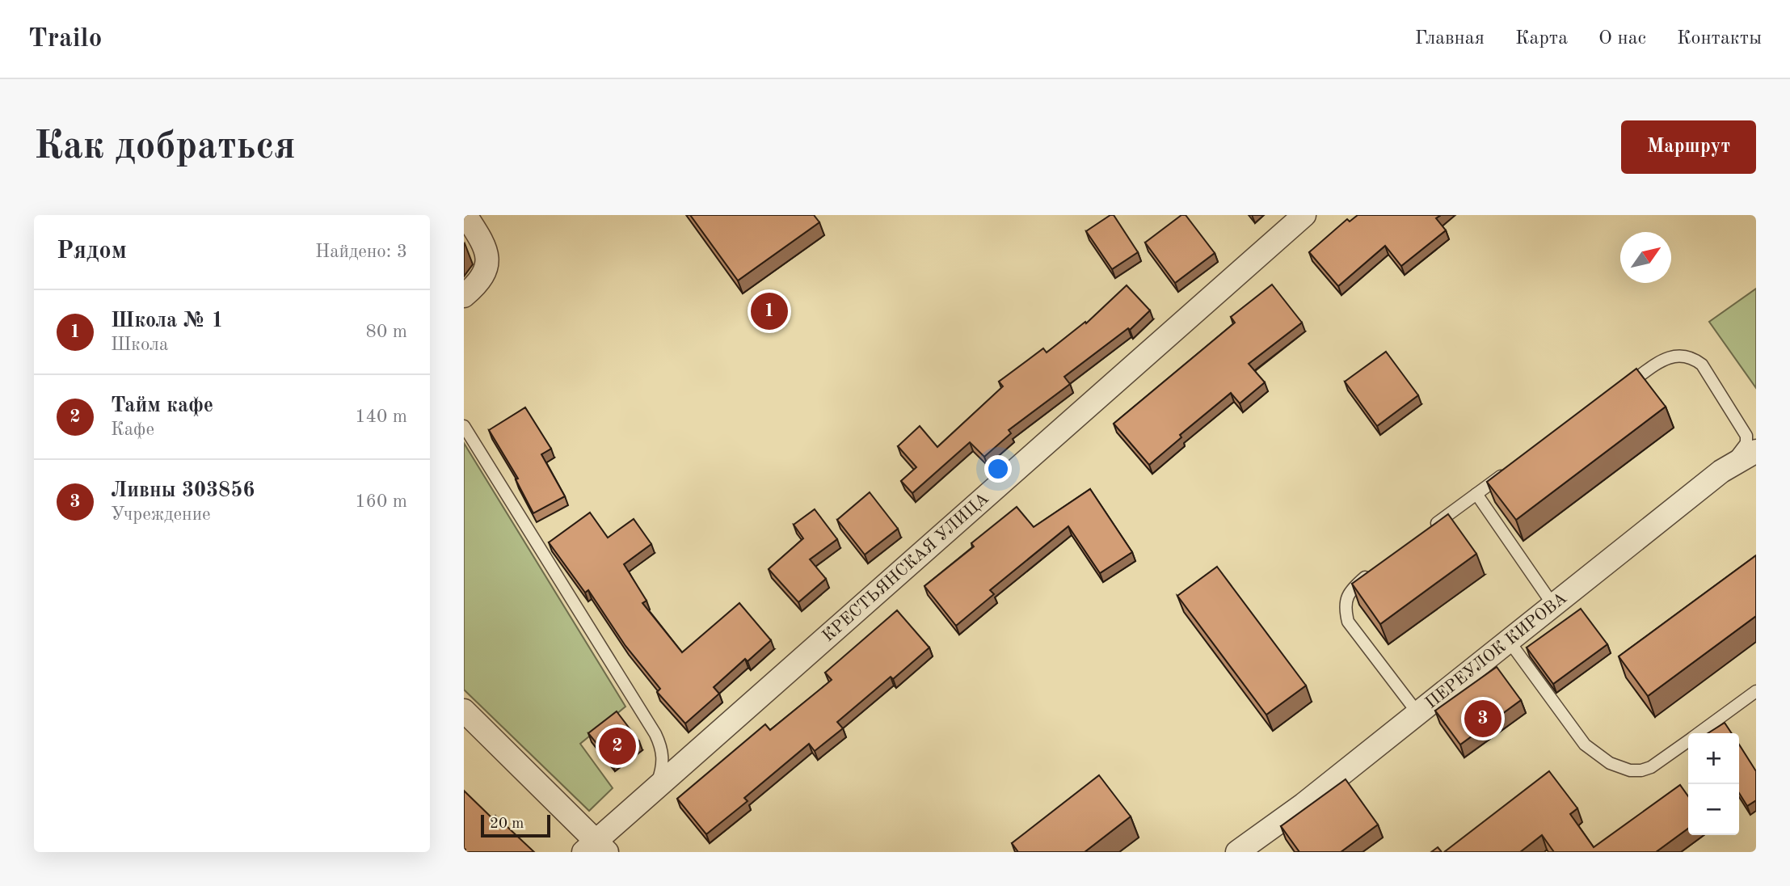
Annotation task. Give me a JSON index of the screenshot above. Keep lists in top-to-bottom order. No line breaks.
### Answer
{"streets":{"street":["КРЕСТЬЯНСКАЯ УЛИЦА","ПЕРЕУЛОК КИРОВА"]},"scale_bar":"20 m","north":"top right","page":{"header":"Trailo","nav":["Главная","Карта","О нас","Контакты"],"buttons":"Маршрут","title":"Как добраться","heading":["Рядом","Найдено: 3"],"list":[{"mark":"1","name":"Школа № 1","note":"Школа","value":"80 m"},{"mark":"2","name":"Тайм кафе","note":"Кафе","value":"140 m"},{"mark":"3","name":"Ливны 303856","note":"Учреждение","value":"160 m"}],"pins":["1","3","2"],"map_buttons":["+","−"],"scale":"20 m"}}
